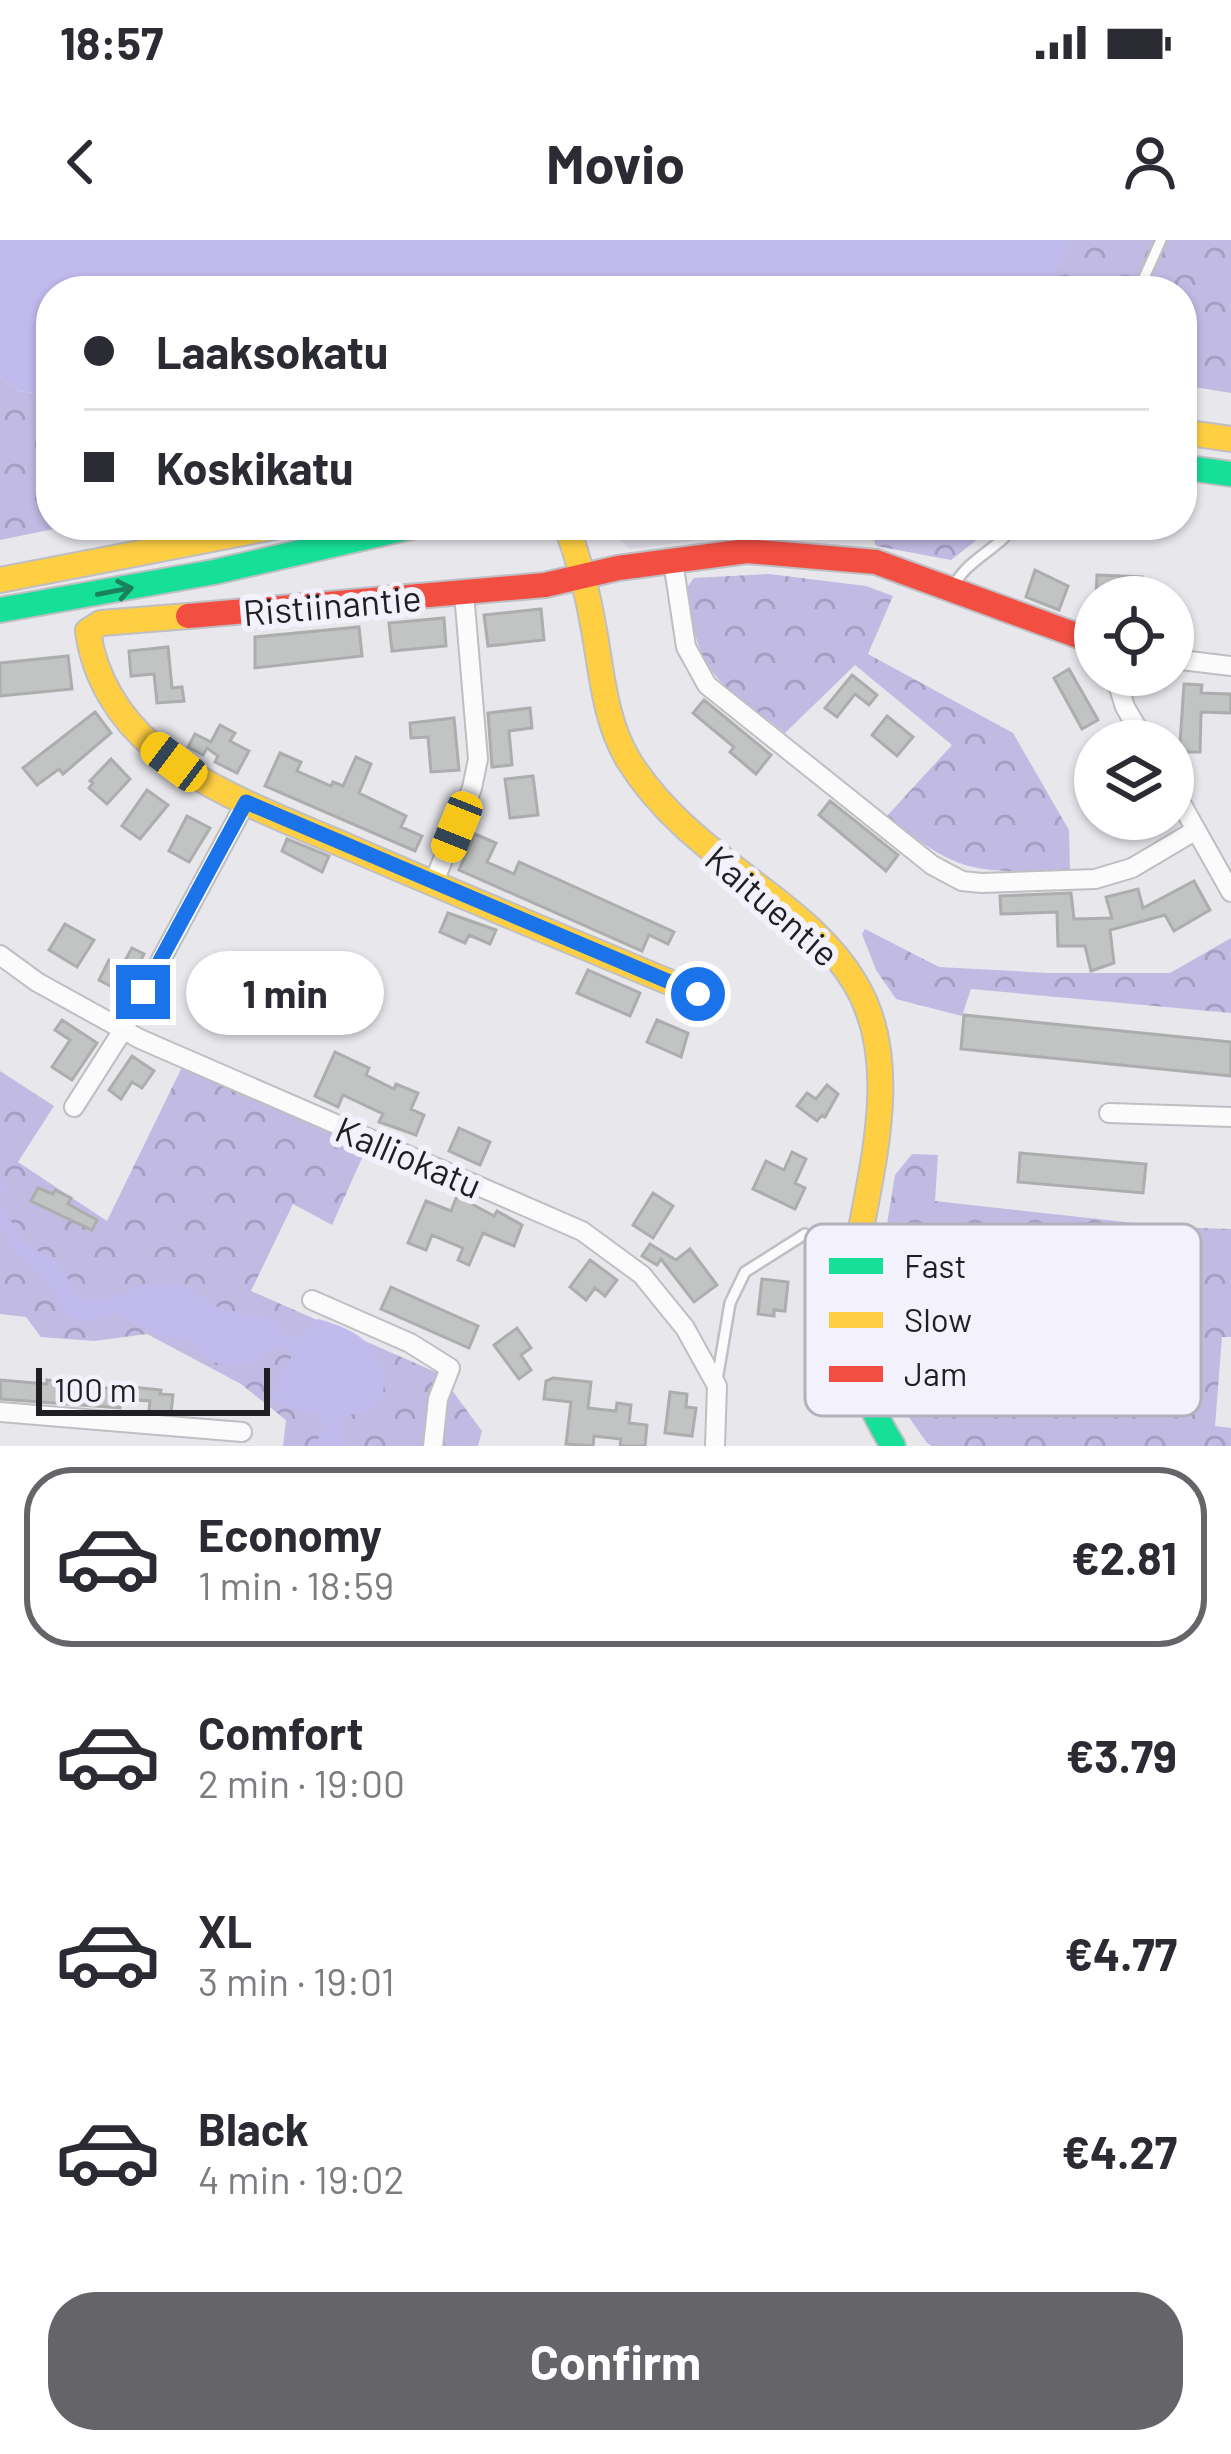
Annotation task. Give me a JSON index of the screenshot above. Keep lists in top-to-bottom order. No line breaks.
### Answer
{"streets":{"main road":["Ristiinantie","Kaituentie"],"street":["Kalliokatu"]},"crossings":[["Ristiinantie","Kaituentie"]],"legend":["Fast","Slow","Jam"],"scale_bar":"100 m","page":{"status":"18:57","header":"Movio","banner":["Laaksokatu","Koskikatu"],"bubble":"1 min","scale":"100 m","list":[{"name":"Economy","note":"1 min · 18:59","value":"€2.81"},{"name":"Comfort","note":"2 min · 19:00","value":"€3.79"},{"name":"XL","note":"3 min · 19:01","value":"€4.77"},{"name":"Black","note":"4 min · 19:02","value":"€4.27"}],"buttons":"Confirm"}}
